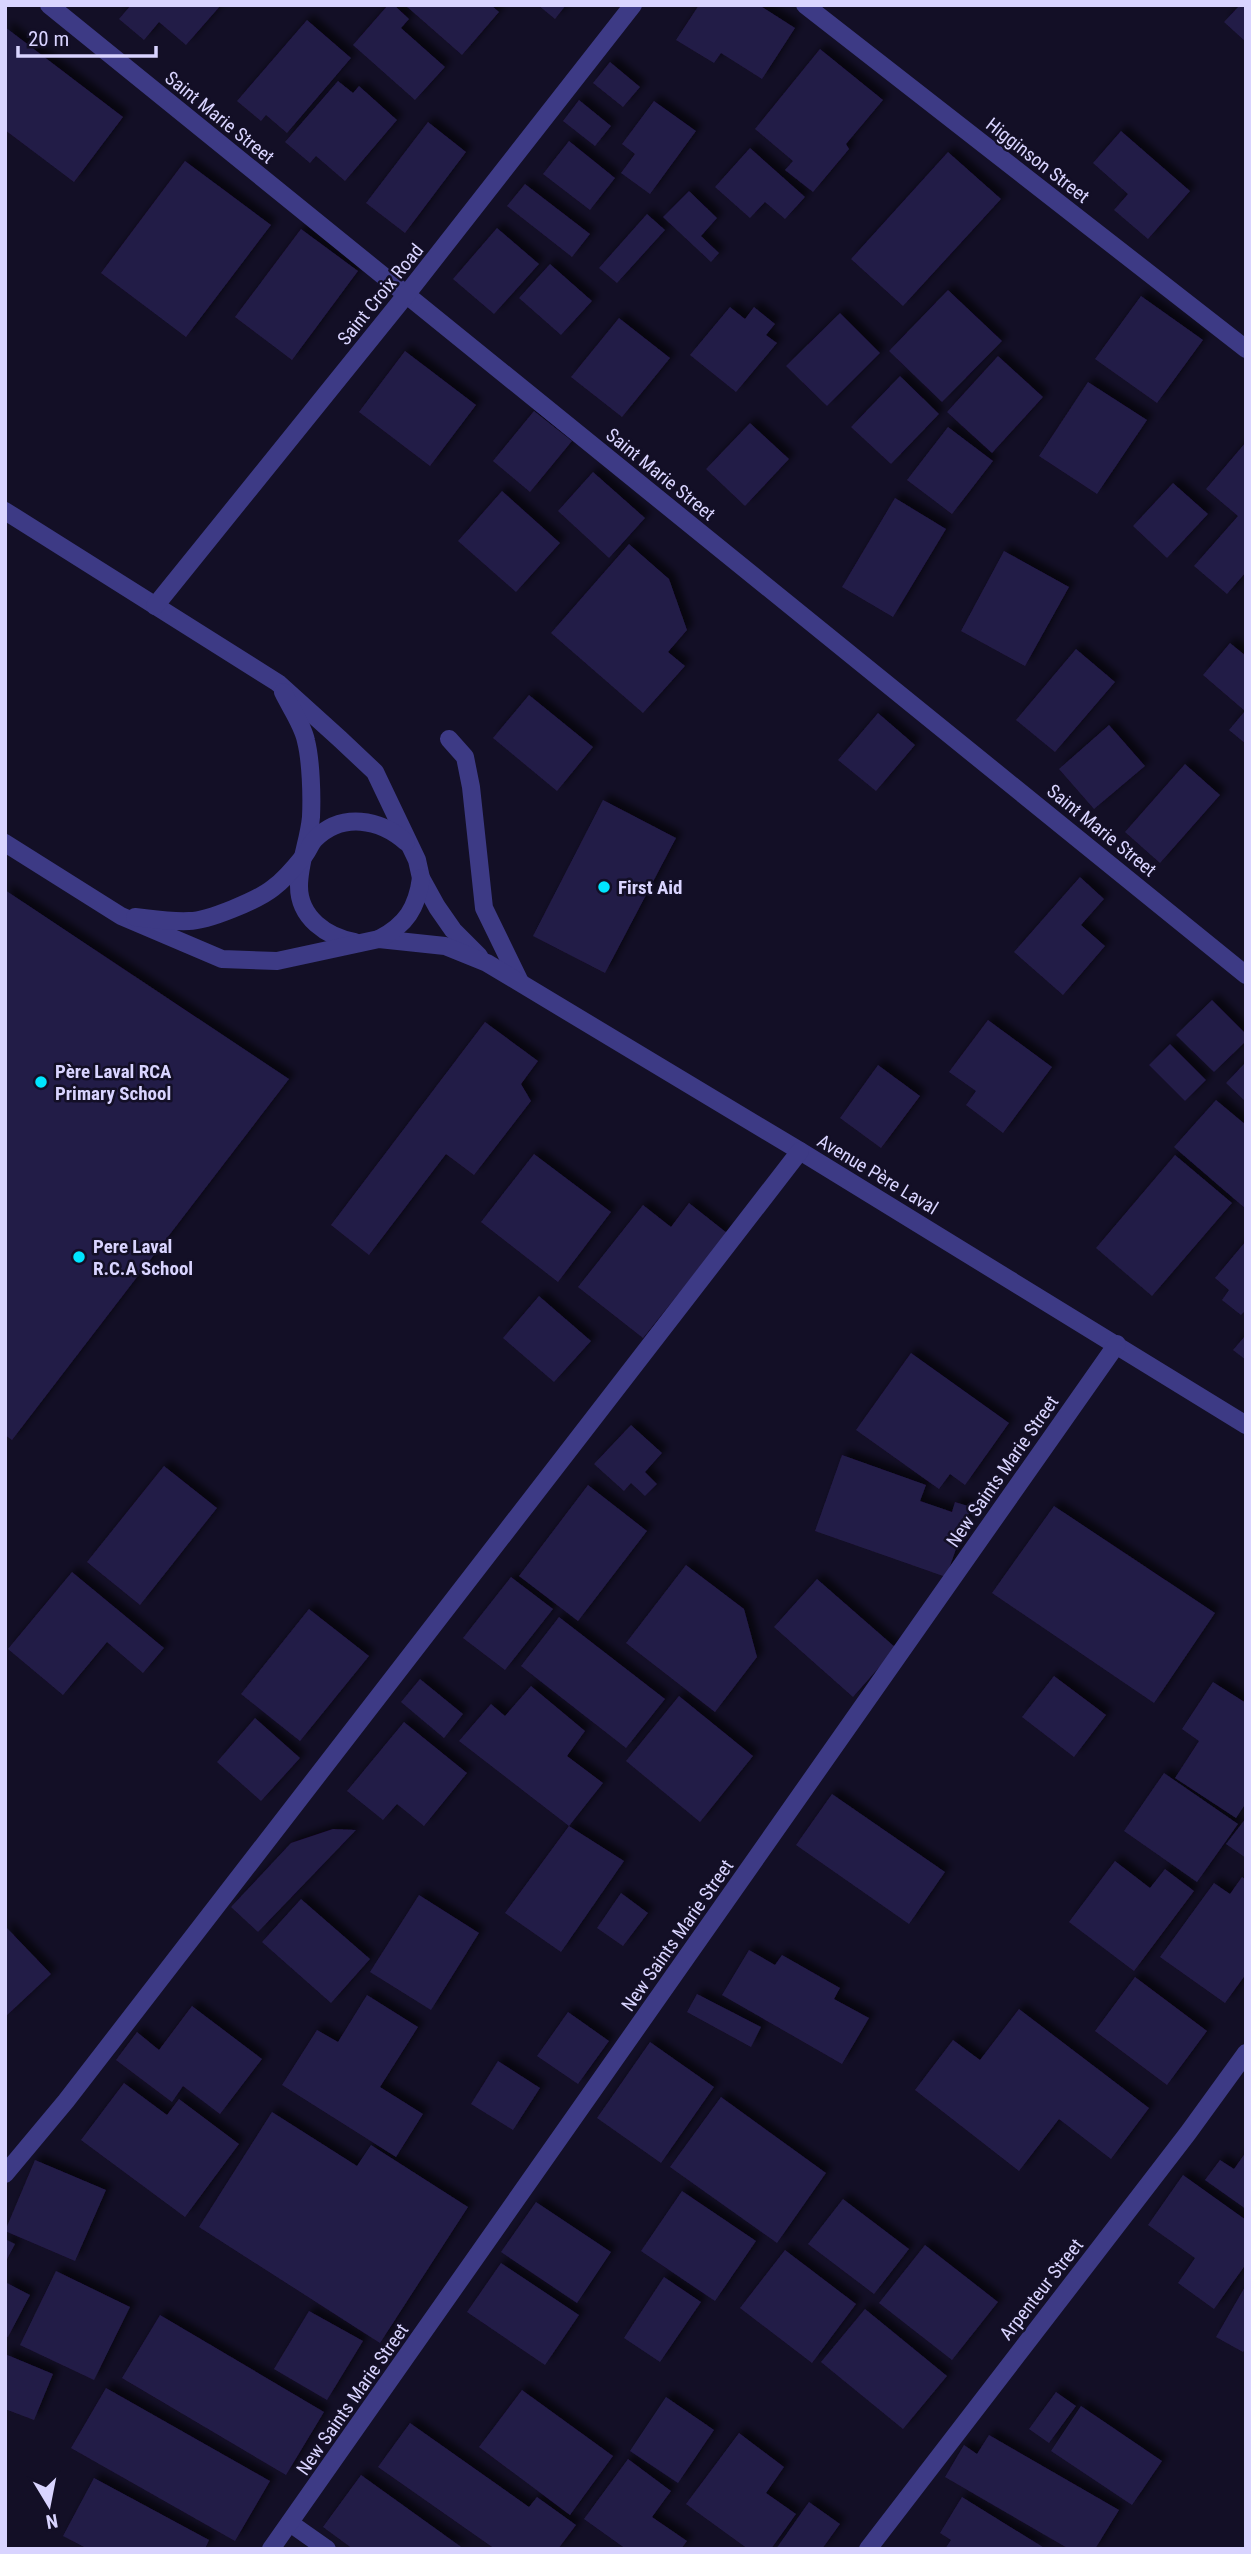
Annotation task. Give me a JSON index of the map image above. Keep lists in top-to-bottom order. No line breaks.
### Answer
{"streets":{"street":["Saint Marie Street","Higginson Street","Saint Croix Road","Avenue Père Laval","New Saints Marie Street","Arpenteur Street"]},"crossings":[["Saint Marie Street","Saint Croix Road"],["Avenue Père Laval","New Saints Marie Street"]],"places":["First Aid","Père Laval RCA Primary School","Pere Laval R.C.A School"],"scale_bar":"20 m","north":"bottom"}
